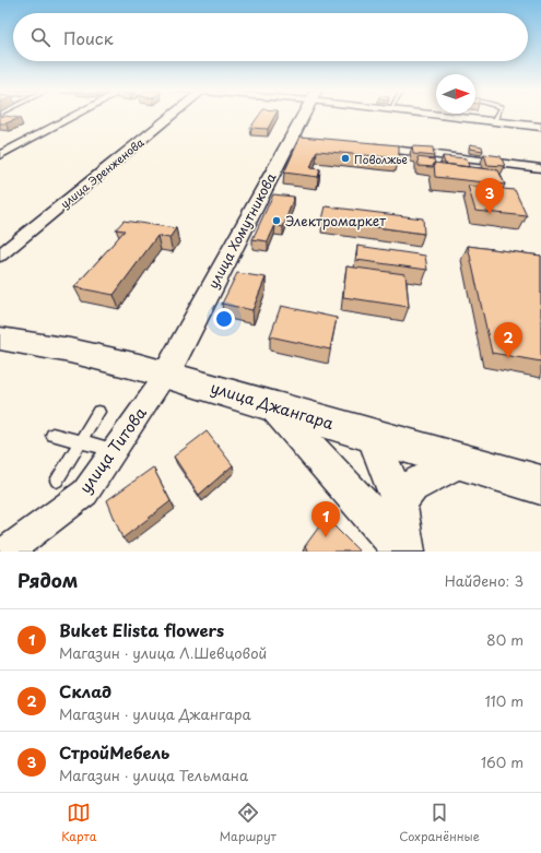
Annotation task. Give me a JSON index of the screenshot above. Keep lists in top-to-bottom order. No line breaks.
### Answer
{"streets":{"main road":["улица Джангара"],"street":["улица Эренженова","улица Хомутникова","улица Титова"]},"crossings":[["улица Хомутникова","улица Джангара"],["улица Хомутникова","улица Титова"],["улица Джангара","улица Титова"]],"places":["Поволжье","Электромаркет"],"north":"right","page":{"search":"Поиск","pins":["3","2","1"],"heading":["Рядом","Найдено: 3"],"list":[{"mark":"1","name":"Buket Elista flowers","note":"Магазин · улица Л.Шевцовой","value":"80 m"},{"mark":"2","name":"Склад","note":"Магазин · улица Джангара","value":"110 m"},{"mark":"3","name":"СтройМебель","note":"Магазин · улица Тельмана","value":"160 m"}],"nav":["Карта","Маршрут","Сохранённые"]}}
